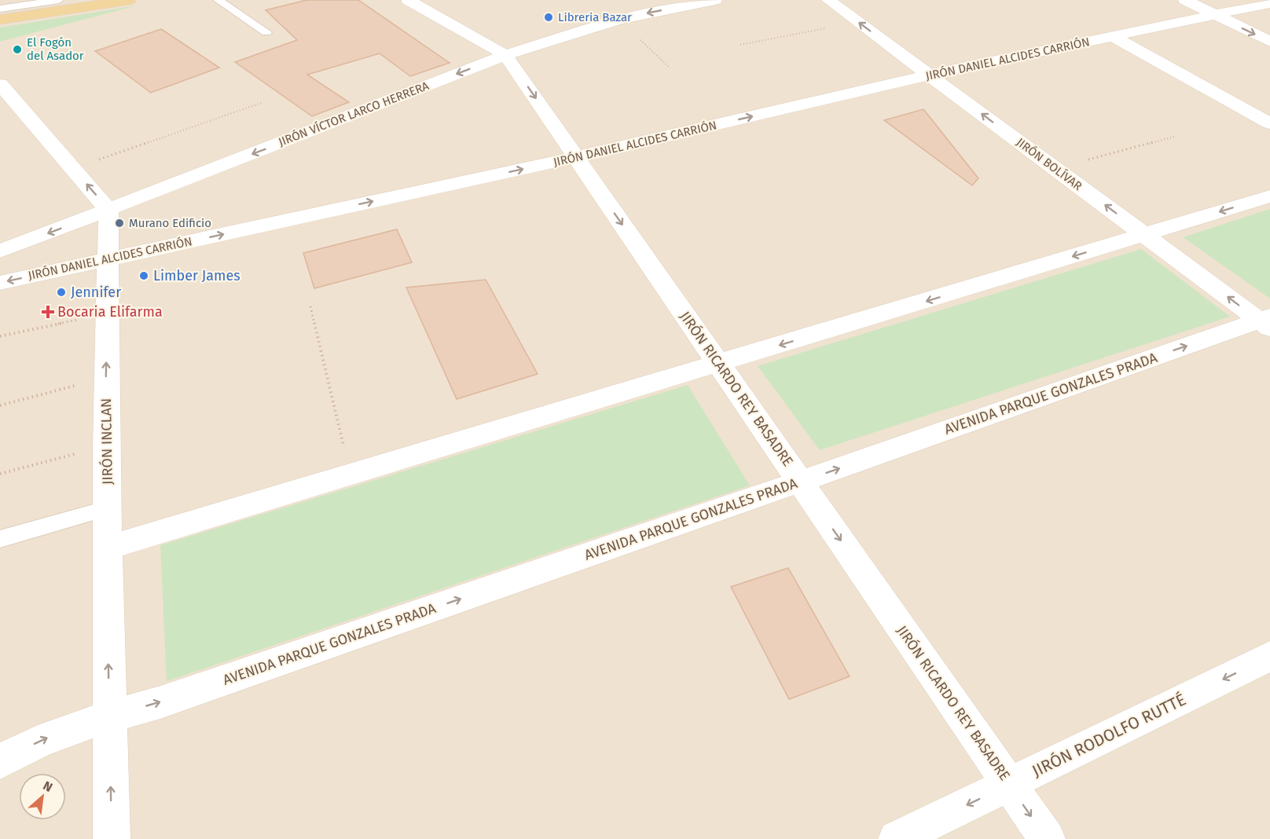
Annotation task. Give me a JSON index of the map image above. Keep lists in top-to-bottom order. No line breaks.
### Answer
{"streets":{"street":["JIRÓN DANIEL ALCIDES CARRIÓN","JIRÓN VÍCTOR LARCO HERRERA","JIRÓN BOLÍVAR","JIRÓN RICARDO REY BASADRE","AVENIDA PARQUE GONZALES PRADA","JIRÓN INCLAN","JIRÓN RODOLFO RUTTÉ"]},"crossings":[["JIRÓN DANIEL ALCIDES CARRIÓN","JIRÓN BOLÍVAR"],["JIRÓN DANIEL ALCIDES CARRIÓN","JIRÓN RICARDO REY BASADRE"],["JIRÓN DANIEL ALCIDES CARRIÓN","JIRÓN INCLAN"],["JIRÓN VÍCTOR LARCO HERRERA","JIRÓN RICARDO REY BASADRE"],["JIRÓN VÍCTOR LARCO HERRERA","JIRÓN INCLAN"],["JIRÓN BOLÍVAR","AVENIDA PARQUE GONZALES PRADA"],["JIRÓN RICARDO REY BASADRE","AVENIDA PARQUE GONZALES PRADA"],["JIRÓN RICARDO REY BASADRE","JIRÓN RODOLFO RUTTÉ"],["AVENIDA PARQUE GONZALES PRADA","JIRÓN INCLAN"]],"one_way":["JIRÓN VÍCTOR LARCO HERRERA","JIRÓN RICARDO REY BASADRE","JIRÓN INCLAN","JIRÓN RODOLFO RUTTÉ"],"places":{"other":["Libreria Bazar","El Fogón del Asador","Murano Edificio","Limber James","Jennifer"],"health":["Bocaria Elifarma"]},"north":"top right"}
